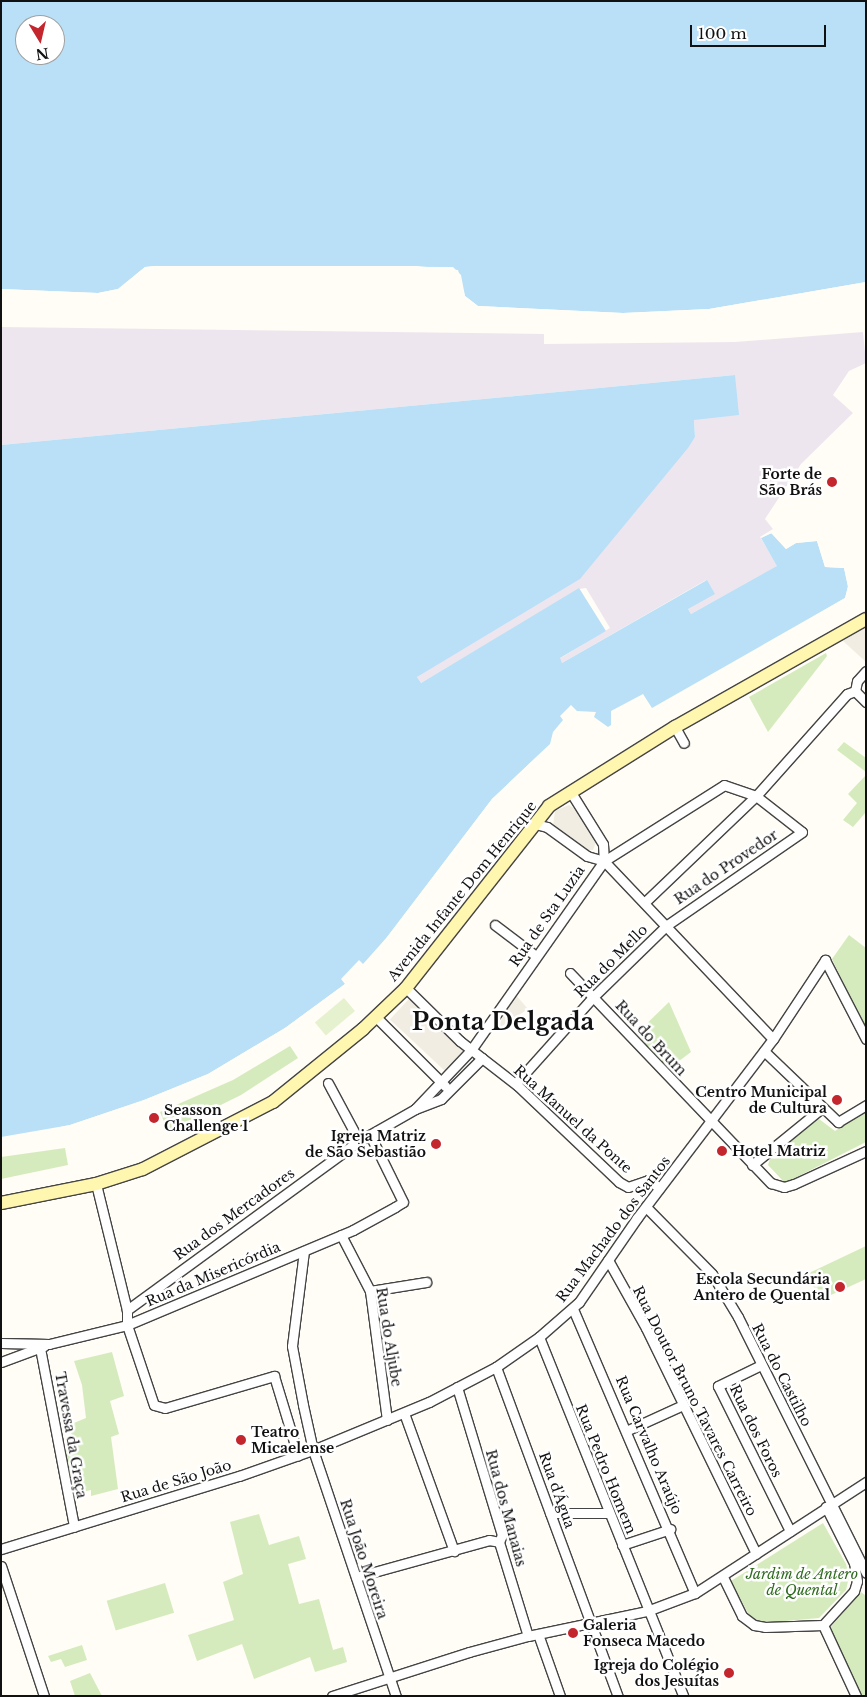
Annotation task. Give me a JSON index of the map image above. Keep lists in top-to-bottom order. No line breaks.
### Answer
{"streets":{"main road":["Avenida Infante Dom Henrique"],"street":["Rua do Provedor","Rua de Sta Luzia","Rua do Mello","Rua do Brum","Rua Manuel da Ponte","Rua dos Mercadores","Rua Machado dos Santos","Rua da Misericórdia","Rua do Aljube","Rua do Castilho","Rua Doutor Bruno Tavares Carreiro","Rua dos Foros","Travessa da Graça","Rua Carvalho Araújo","Rua Pedro Homem","Rua de São João","Rua d'Água","Rua dos Manaias","Rua João Moreira"]},"crossings":[["Rua do Provedor","Rua do Mello"],["Avenida Infante Dom Henrique","Rua Manuel da Ponte"],["Rua de Sta Luzia","Rua Manuel da Ponte"],["Rua de Sta Luzia","Rua dos Mercadores"],["Rua do Mello","Rua do Brum"],["Rua do Mello","Rua Manuel da Ponte"],["Rua do Brum","Rua Machado dos Santos"],["Rua Manuel da Ponte","Rua Machado dos Santos"],["Rua dos Mercadores","Rua da Misericórdia"],["Rua Machado dos Santos","Rua do Aljube"],["Rua Machado dos Santos","Rua do Castilho"],["Rua Machado dos Santos","Rua Doutor Bruno Tavares Carreiro"],["Rua Machado dos Santos","Rua Carvalho Araújo"],["Rua Machado dos Santos","Rua Pedro Homem"],["Rua Machado dos Santos","Rua de São João"],["Rua Machado dos Santos","Rua d'Água"],["Rua Machado dos Santos","Rua dos Manaias"],["Rua Machado dos Santos","Rua João Moreira"],["Rua da Misericórdia","Rua do Aljube"],["Rua da Misericórdia","Travessa da Graça"],["Rua da Misericórdia","Rua João Moreira"],["Rua do Castilho","Rua dos Foros"],["Travessa da Graça","Rua de São João"],["Rua de São João","Rua João Moreira"]],"districts":["Ponta Delgada"],"parks":["Jardim de Antero de Quental"],"places":["Forte de São Brás","Centro Municipal de Cultura","Seasson Challenge 1","Igreja Matriz de São Sebastião","Hotel Matriz","Escola Secundária Antero de Quental","Teatro Micaelense","Galeria Fonseca Macedo","Igreja do Colégio dos Jesuítas"],"scale_bar":"100 m","north":"bottom"}
